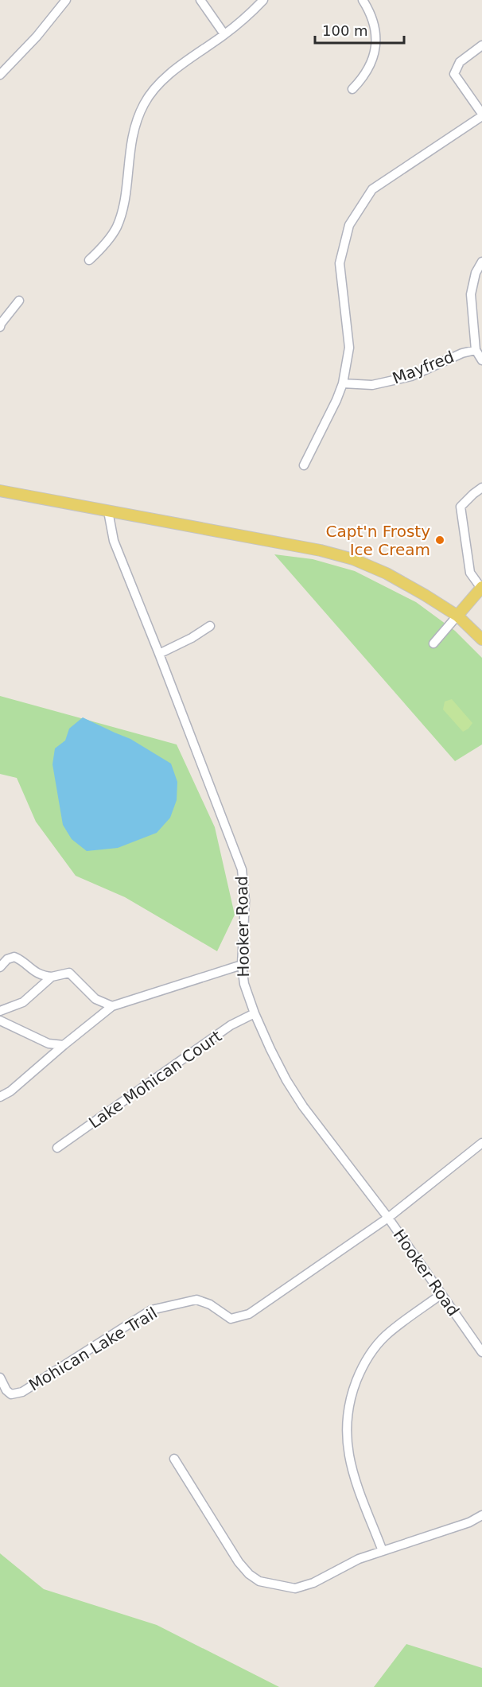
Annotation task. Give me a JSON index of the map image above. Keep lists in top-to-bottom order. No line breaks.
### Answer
{"streets":{"street":["Mayfred","Hooker Road","Lake Mohican Court","Mohican Lake Trail"]},"crossings":[["Hooker Road","Lake Mohican Court"],["Hooker Road","Mohican Lake Trail"]],"places":["Capt'n Frosty Ice Cream"],"scale_bar":"100 m"}
